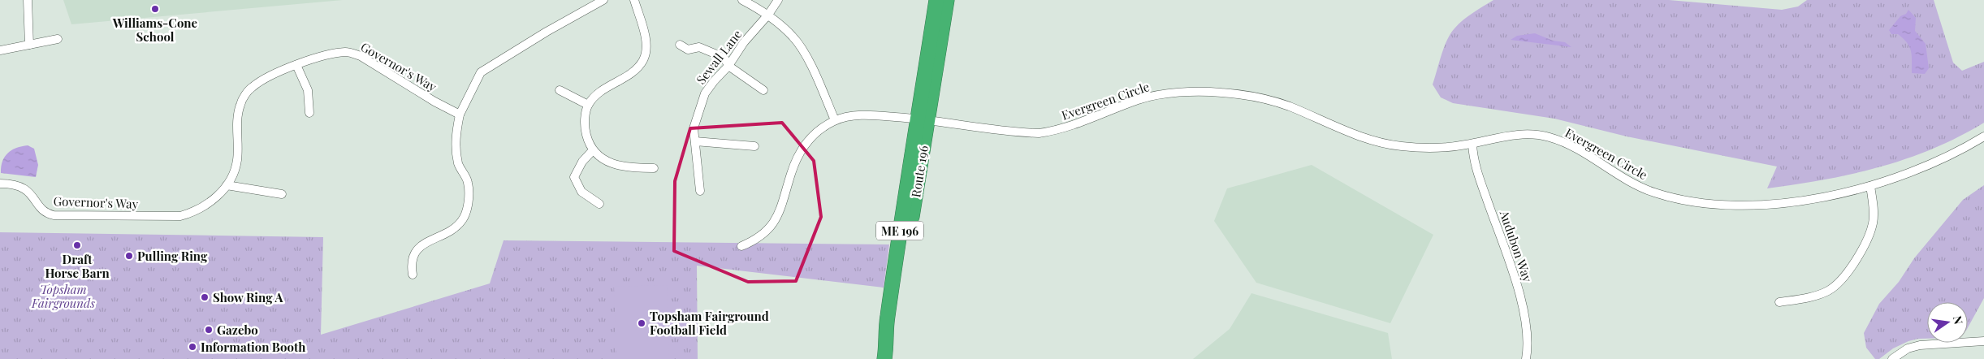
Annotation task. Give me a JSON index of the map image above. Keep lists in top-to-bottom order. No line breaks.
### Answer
{"streets":{"highway":["Route 196","ME 196"],"street":["Sewall Lane","Governor's Way","Evergreen Circle","Audubon Way"]},"crossings":[["Evergreen Circle","Route 196"],["Evergreen Circle","Audubon Way"]],"parks":["Topsham Fairgrounds"],"places":["Williams-Cone School","Draft Horse Barn","Pulling Ring","Show Ring A","Topsham Fairground Football Field","Gazebo","Information Booth"],"north":"right"}
